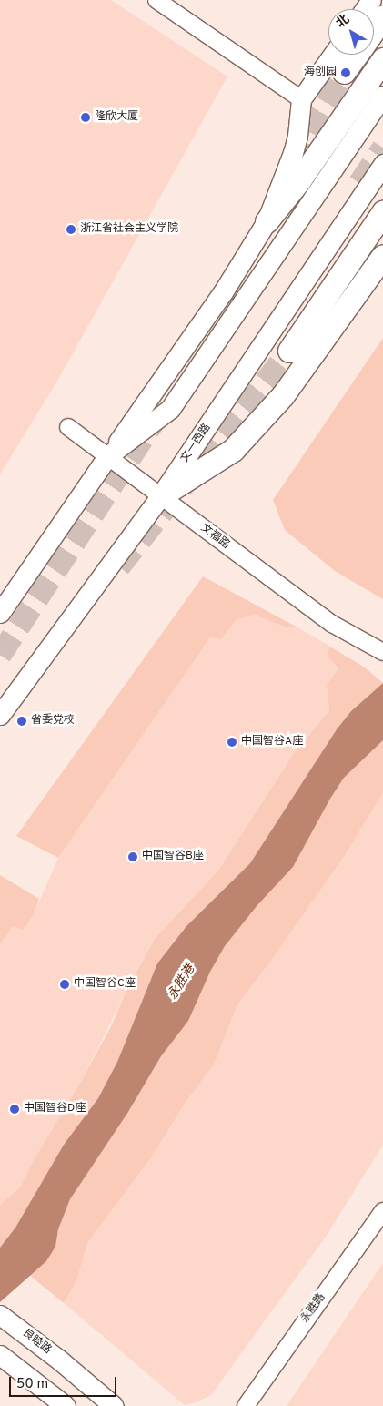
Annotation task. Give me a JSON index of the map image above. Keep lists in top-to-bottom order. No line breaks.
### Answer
{"streets":{"main road":["文一西路","良睦路"],"street":["文福路","永胜路"]},"crossings":[["文一西路","文福路"]],"water":["永胜港"],"places":["海创园","隆欣大厦","浙江省社会主义学院","省委党校","中国智谷A座","中国智谷B座","中国智谷C座","中国智谷D座"],"scale_bar":"50 m","north":"top left"}
